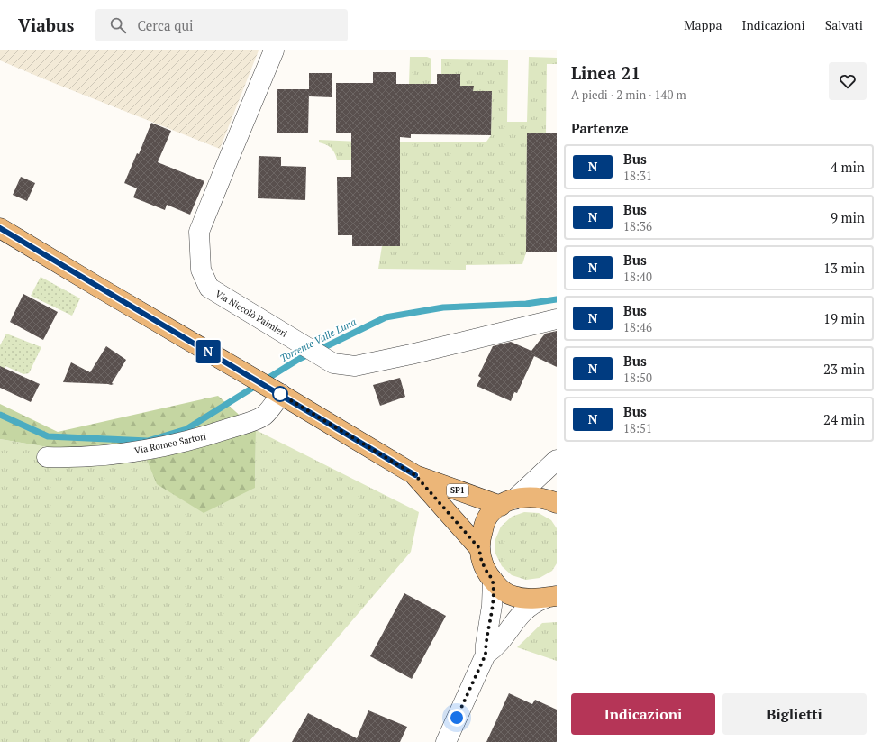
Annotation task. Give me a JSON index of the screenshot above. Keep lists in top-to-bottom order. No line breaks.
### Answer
{"streets":{"main road":["SP1"],"street":["Via Niccolò Palmieri","Via Romeo Sartori"]},"crossings":[["Via Romeo Sartori","SP1"]],"water":["Torrente Valle Luna"],"lines":["bus line N"],"page":{"header":"Viabus","search":"Cerca qui","nav":["Mappa","Indicazioni","Salvati"],"on_map":"N","heading":[["Linea 21","A piedi · 2 min · 140 m"],"Partenze"],"list":[{"mark":"N","name":"Bus","note":"18:31","value":"4 min"},{"mark":"N","name":"Bus","note":"18:36","value":"9 min"},{"mark":"N","name":"Bus","note":"18:40","value":"13 min"},{"mark":"N","name":"Bus","note":"18:46","value":"19 min"},{"mark":"N","name":"Bus","note":"18:50","value":"23 min"},{"mark":"N","name":"Bus","note":"18:51","value":"24 min"}],"buttons":["Indicazioni","Biglietti"]}}
